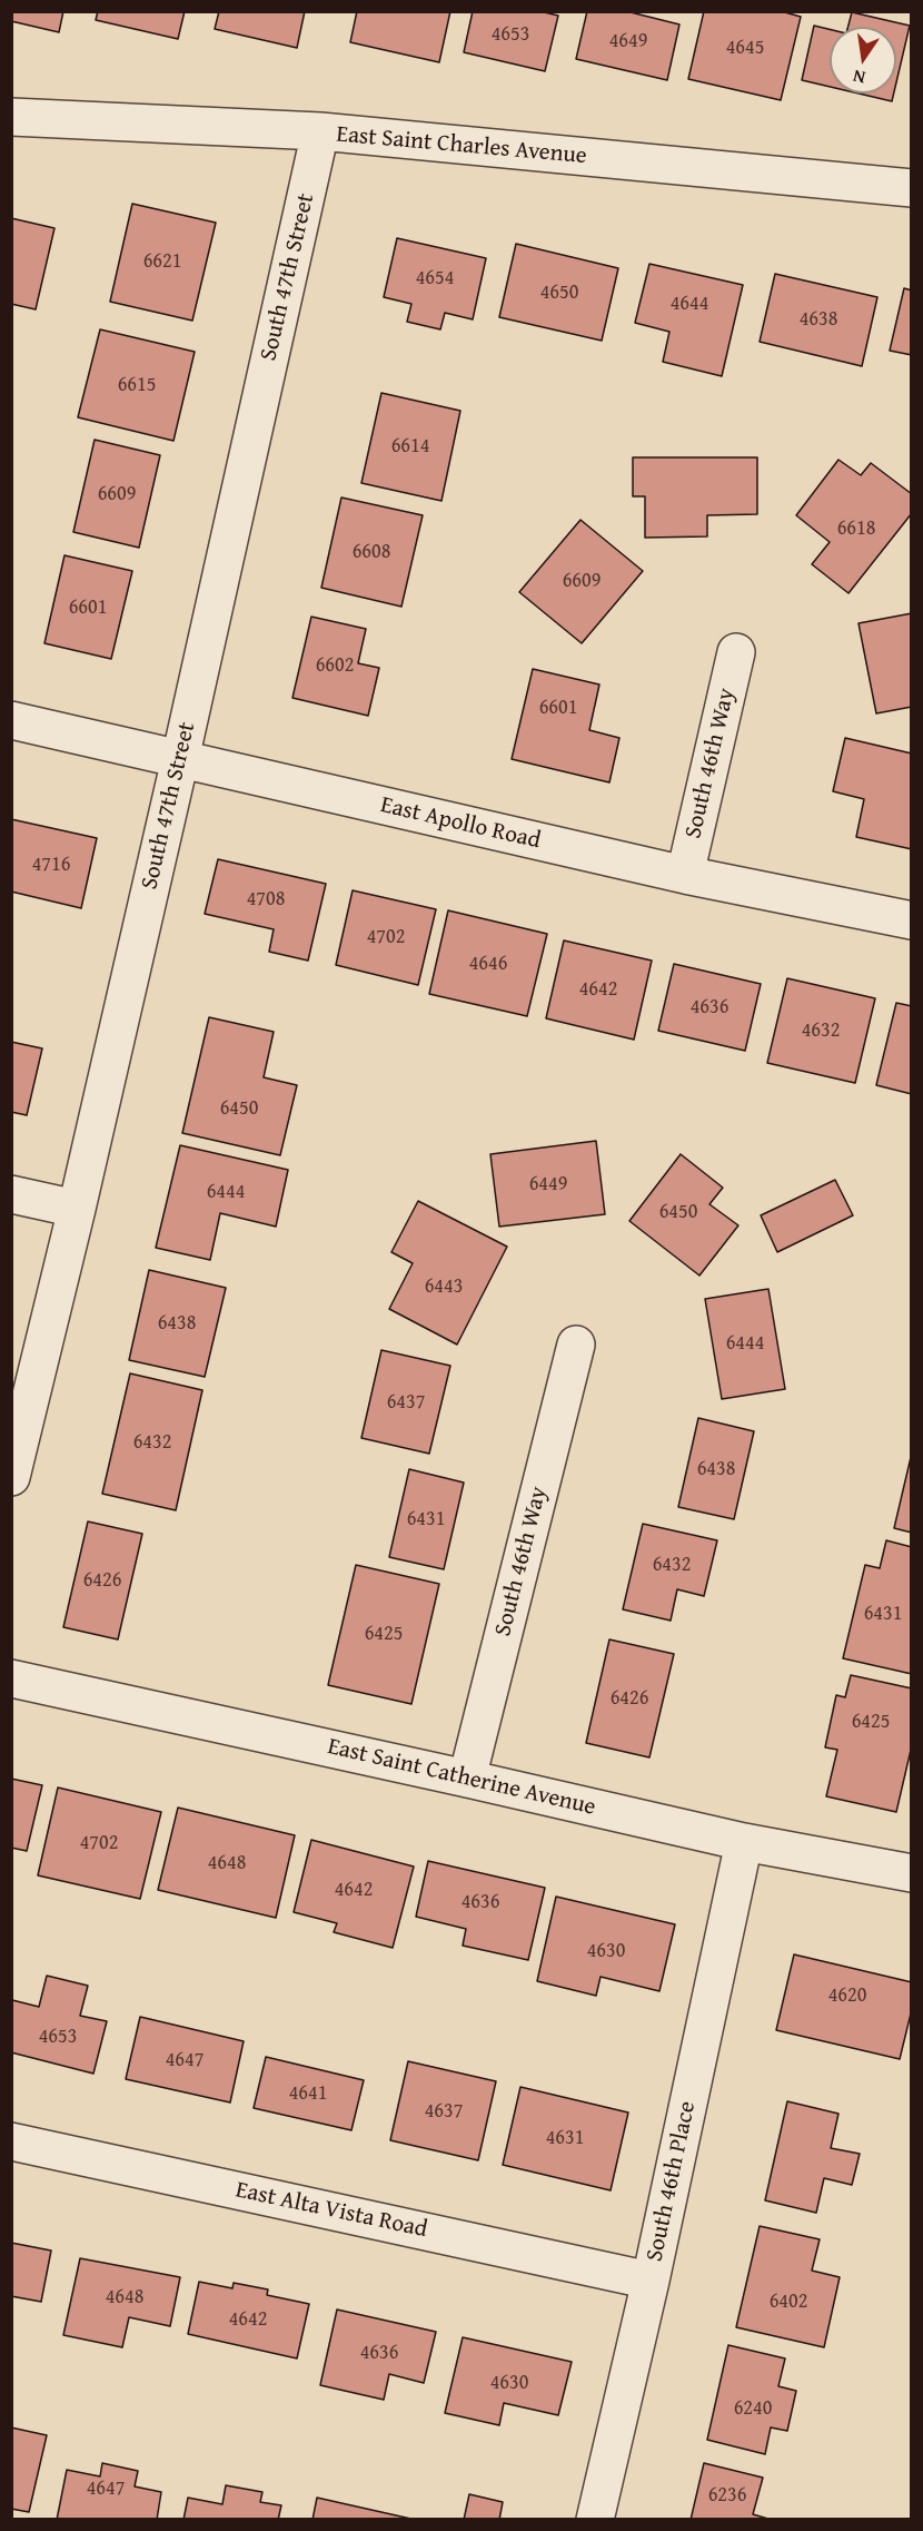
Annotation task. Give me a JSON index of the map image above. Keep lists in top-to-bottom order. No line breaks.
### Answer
{"streets":{"street":["East Saint Charles Avenue","South 47th Street","South 46th Way","East Apollo Road","East Saint Catherine Avenue","South 46th Place","East Alta Vista Road"]},"crossings":[["East Saint Charles Avenue","South 47th Street"],["South 47th Street","East Apollo Road"],["South 46th Way","East Apollo Road"],["South 46th Way","East Saint Catherine Avenue"],["East Saint Catherine Avenue","South 46th Place"],["South 46th Place","East Alta Vista Road"]],"house_numbers":["4653","4649","4645","6621","4654","4650","4644","4638","6615","6614","6609","6618","6608","6609","6601","6602","6601","4716","4708","4702","4646","4642","4636","4632","6450","6449","6444","6450","6443","6438","6444","6437","6432","6438","6431","6432","6426","6431","6425","6426","6425","4702","4648","4642","4636","4630","4620","4653","4647","4641","4637","4631","4648","6402","4642","4636","4630","6240","4647","6236"],"north":"bottom"}
